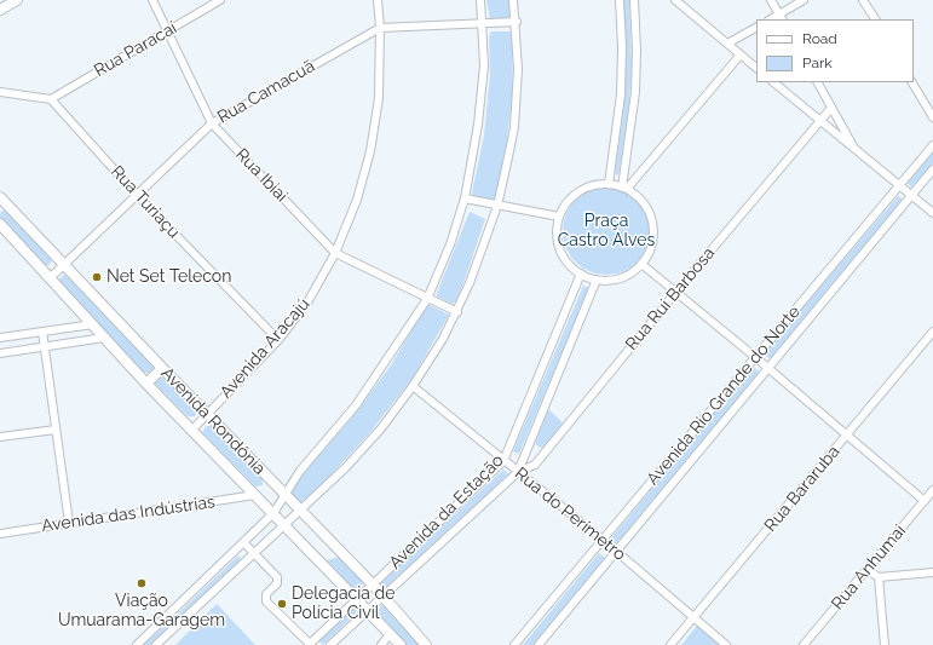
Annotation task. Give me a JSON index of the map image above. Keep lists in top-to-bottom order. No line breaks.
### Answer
{"streets":{"main road":["Avenida Rondônia"],"street":["Rua Paracaí","Rua Camacuã","Rua Ibiai","Rua Turiaçu","Rua Rui Barbosa","Avenida Aracajú","Avenida Rio Grande do Norte","Rua Bararuba","Avenida da Estação","Avenida das Indústrias","Rua do Perímetro","Rua Anhumai"]},"crossings":[["Rua Paracaí","Rua Ibiai"],["Rua Paracaí","Rua Turiaçu"],["Rua Camacuã","Rua Ibiai"],["Rua Camacuã","Rua Turiaçu"],["Rua Camacuã","Avenida Aracajú"],["Rua Camacuã","Avenida Rondônia"],["Rua Ibiai","Avenida Aracajú"],["Rua Turiaçu","Avenida Aracajú"],["Rua Rui Barbosa","Avenida da Estação"],["Rua Rui Barbosa","Rua do Perímetro"],["Avenida Aracajú","Avenida Rondônia"],["Avenida Rio Grande do Norte","Rua do Perímetro"],["Avenida Rondônia","Avenida da Estação"],["Avenida Rondônia","Avenida das Indústrias"],["Rua Bararuba","Rua do Perímetro"],["Avenida da Estação","Rua do Perímetro"]],"parks":["Praça Castro Alves"],"places":["Net Set Telecon","Viação Umuarama-Garagem","Delegacia de Polícia Civil"],"legend":["Road","Park"]}
